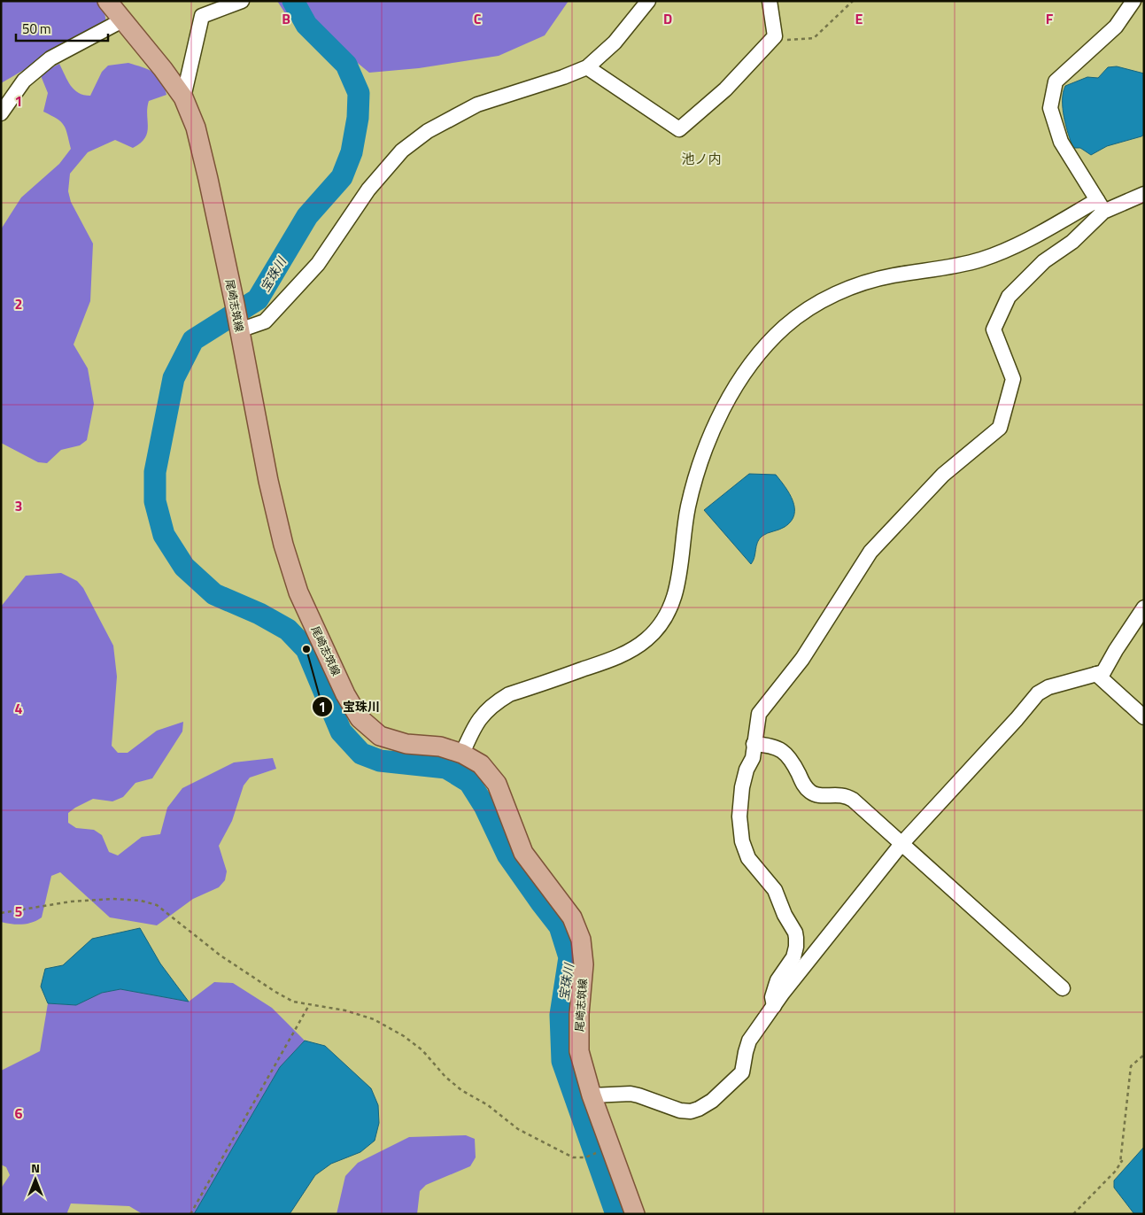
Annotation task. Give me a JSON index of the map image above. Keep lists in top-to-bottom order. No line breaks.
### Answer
{"streets":{"main road":["尾崎志筑線"]},"districts":["池ノ内"],"water":["宝珠川"],"places":["宝珠川"],"scale_bar":"50 m","north":"top","grid":{"columns":["B","C","D","E","F"],"rows":["1","2","3","4","5","6"]}}
